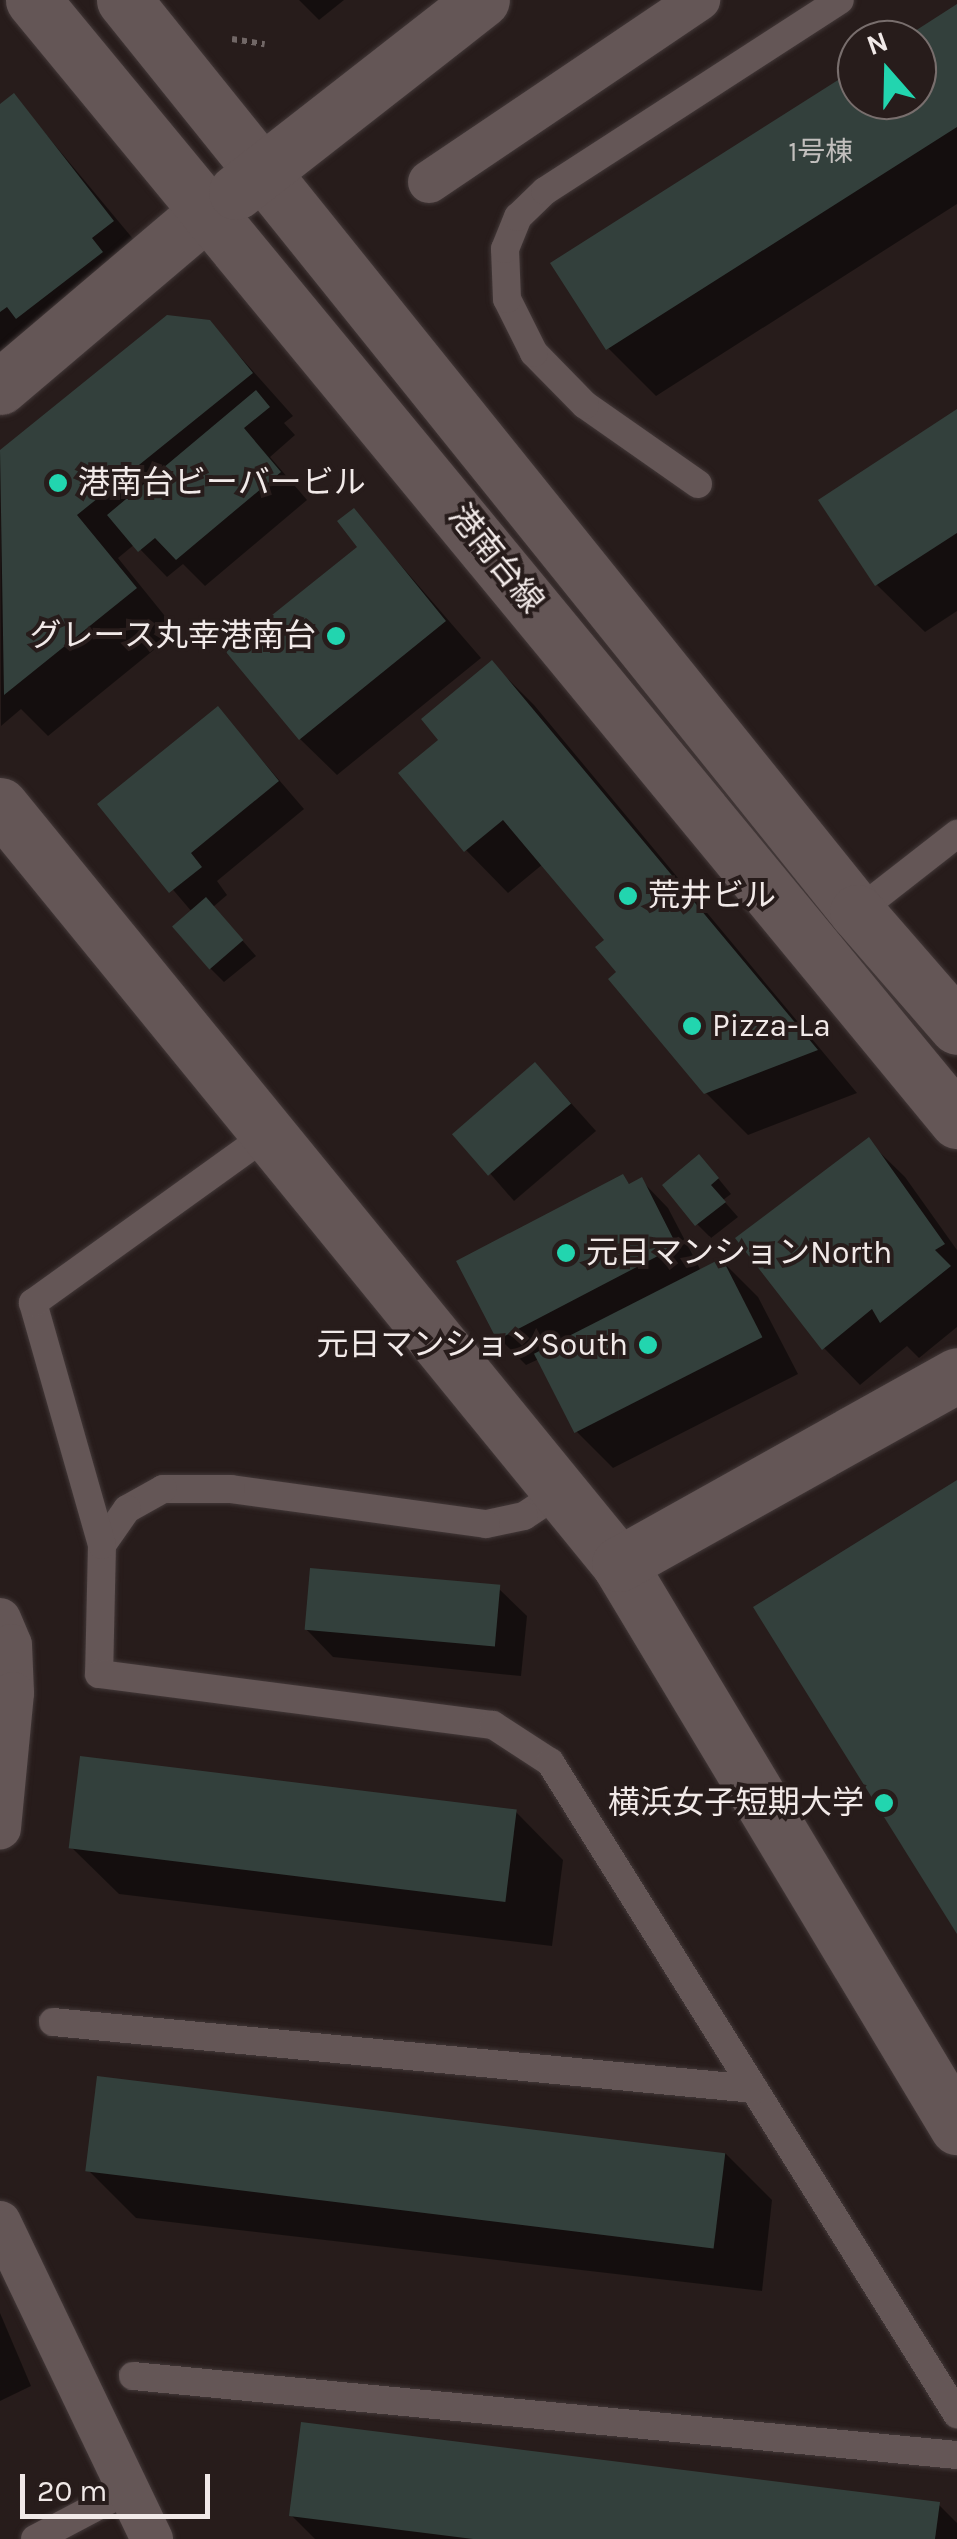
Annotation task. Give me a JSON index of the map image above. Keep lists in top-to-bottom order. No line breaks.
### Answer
{"streets":{"street":["港南台線"]},"places":["港南台ビーバービル","グレース丸幸港南台","荒井ビル","Pizza-La","元日マンションNorth","元日マンションSouth","横浜女子短期大学"],"house_numbers":["1号棟"],"scale_bar":"20 m","north":"top"}
